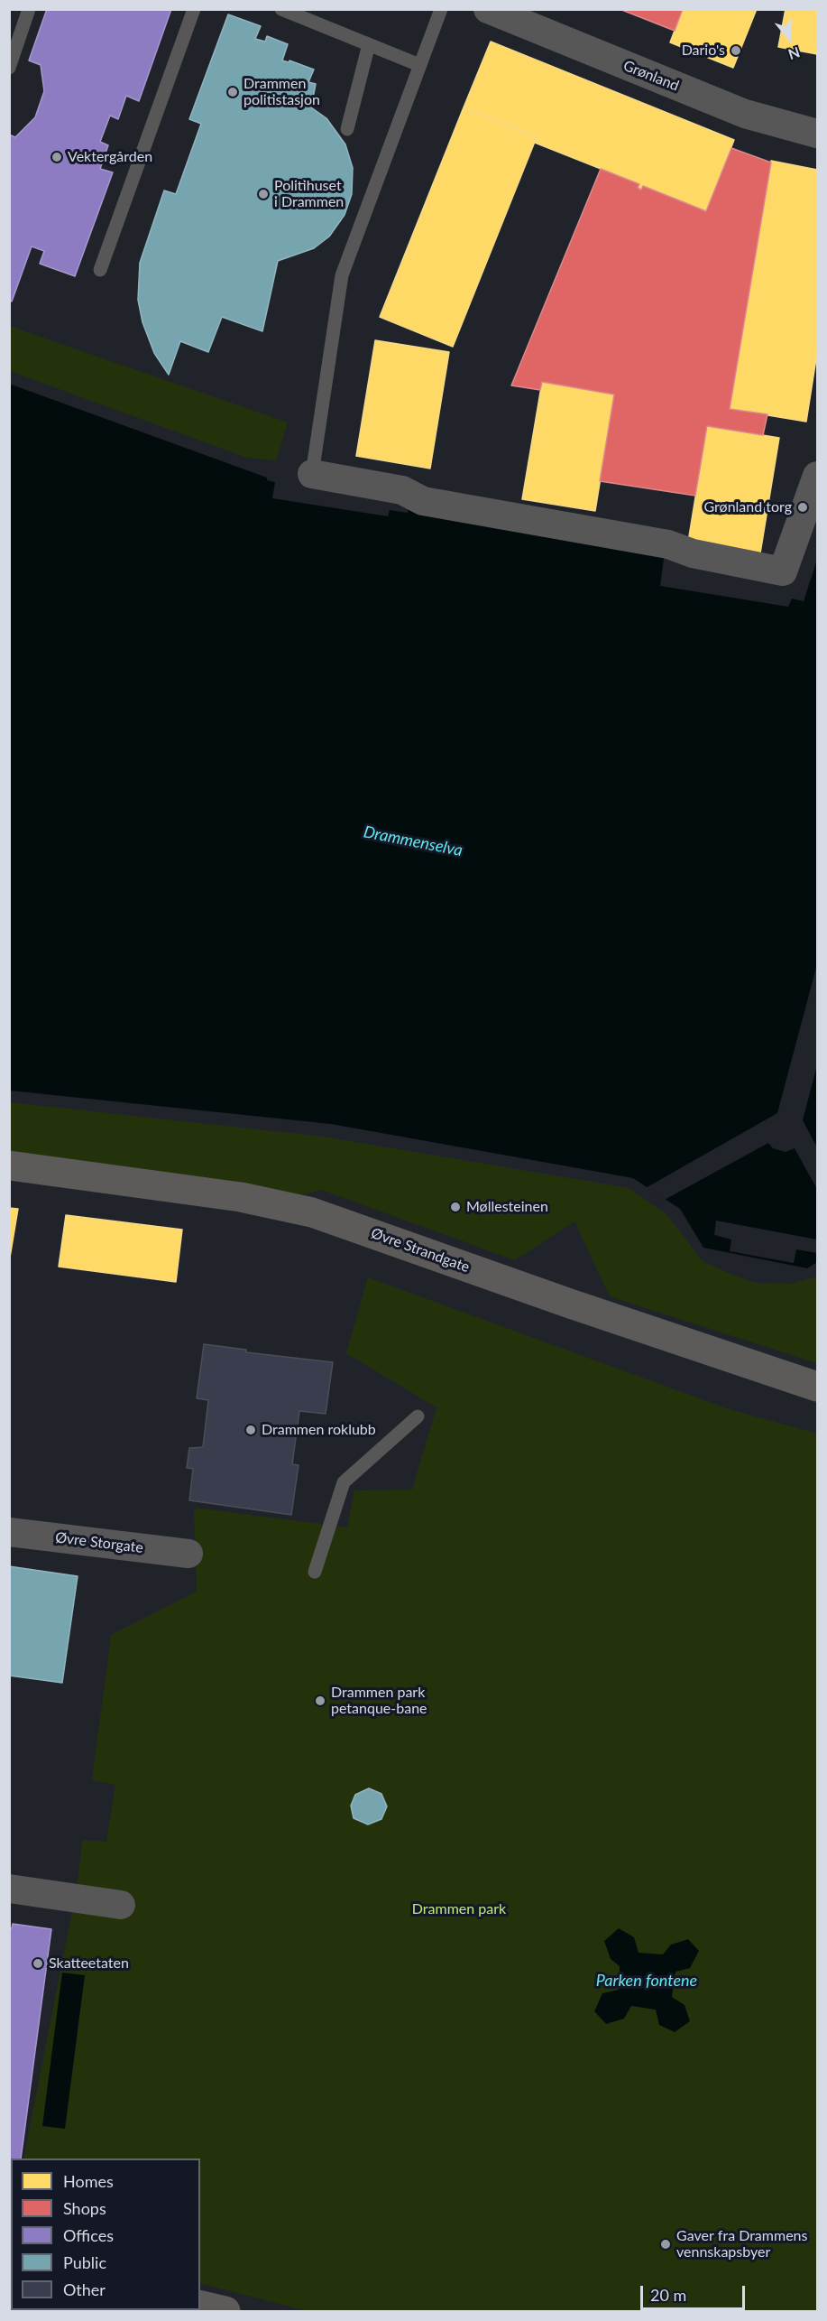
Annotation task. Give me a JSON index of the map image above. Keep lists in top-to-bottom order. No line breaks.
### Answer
{"streets":{"street":["Grønland","Øvre Strandgate","Øvre Storgate"]},"water":["Drammenselva","Parken fontene"],"parks":["Drammen park"],"places":["Dario's","Drammen politistasjon","Vektergården","Politihuset i Drammen","Grønland torg","Møllesteinen","Drammen roklubb","Drammen park petanque-bane","Skatteetaten","Gaver fra Drammens vennskapsbyer"],"legend":["Homes","Shops","Offices","Public","Other"],"scale_bar":"20 m","north":"bottom"}
